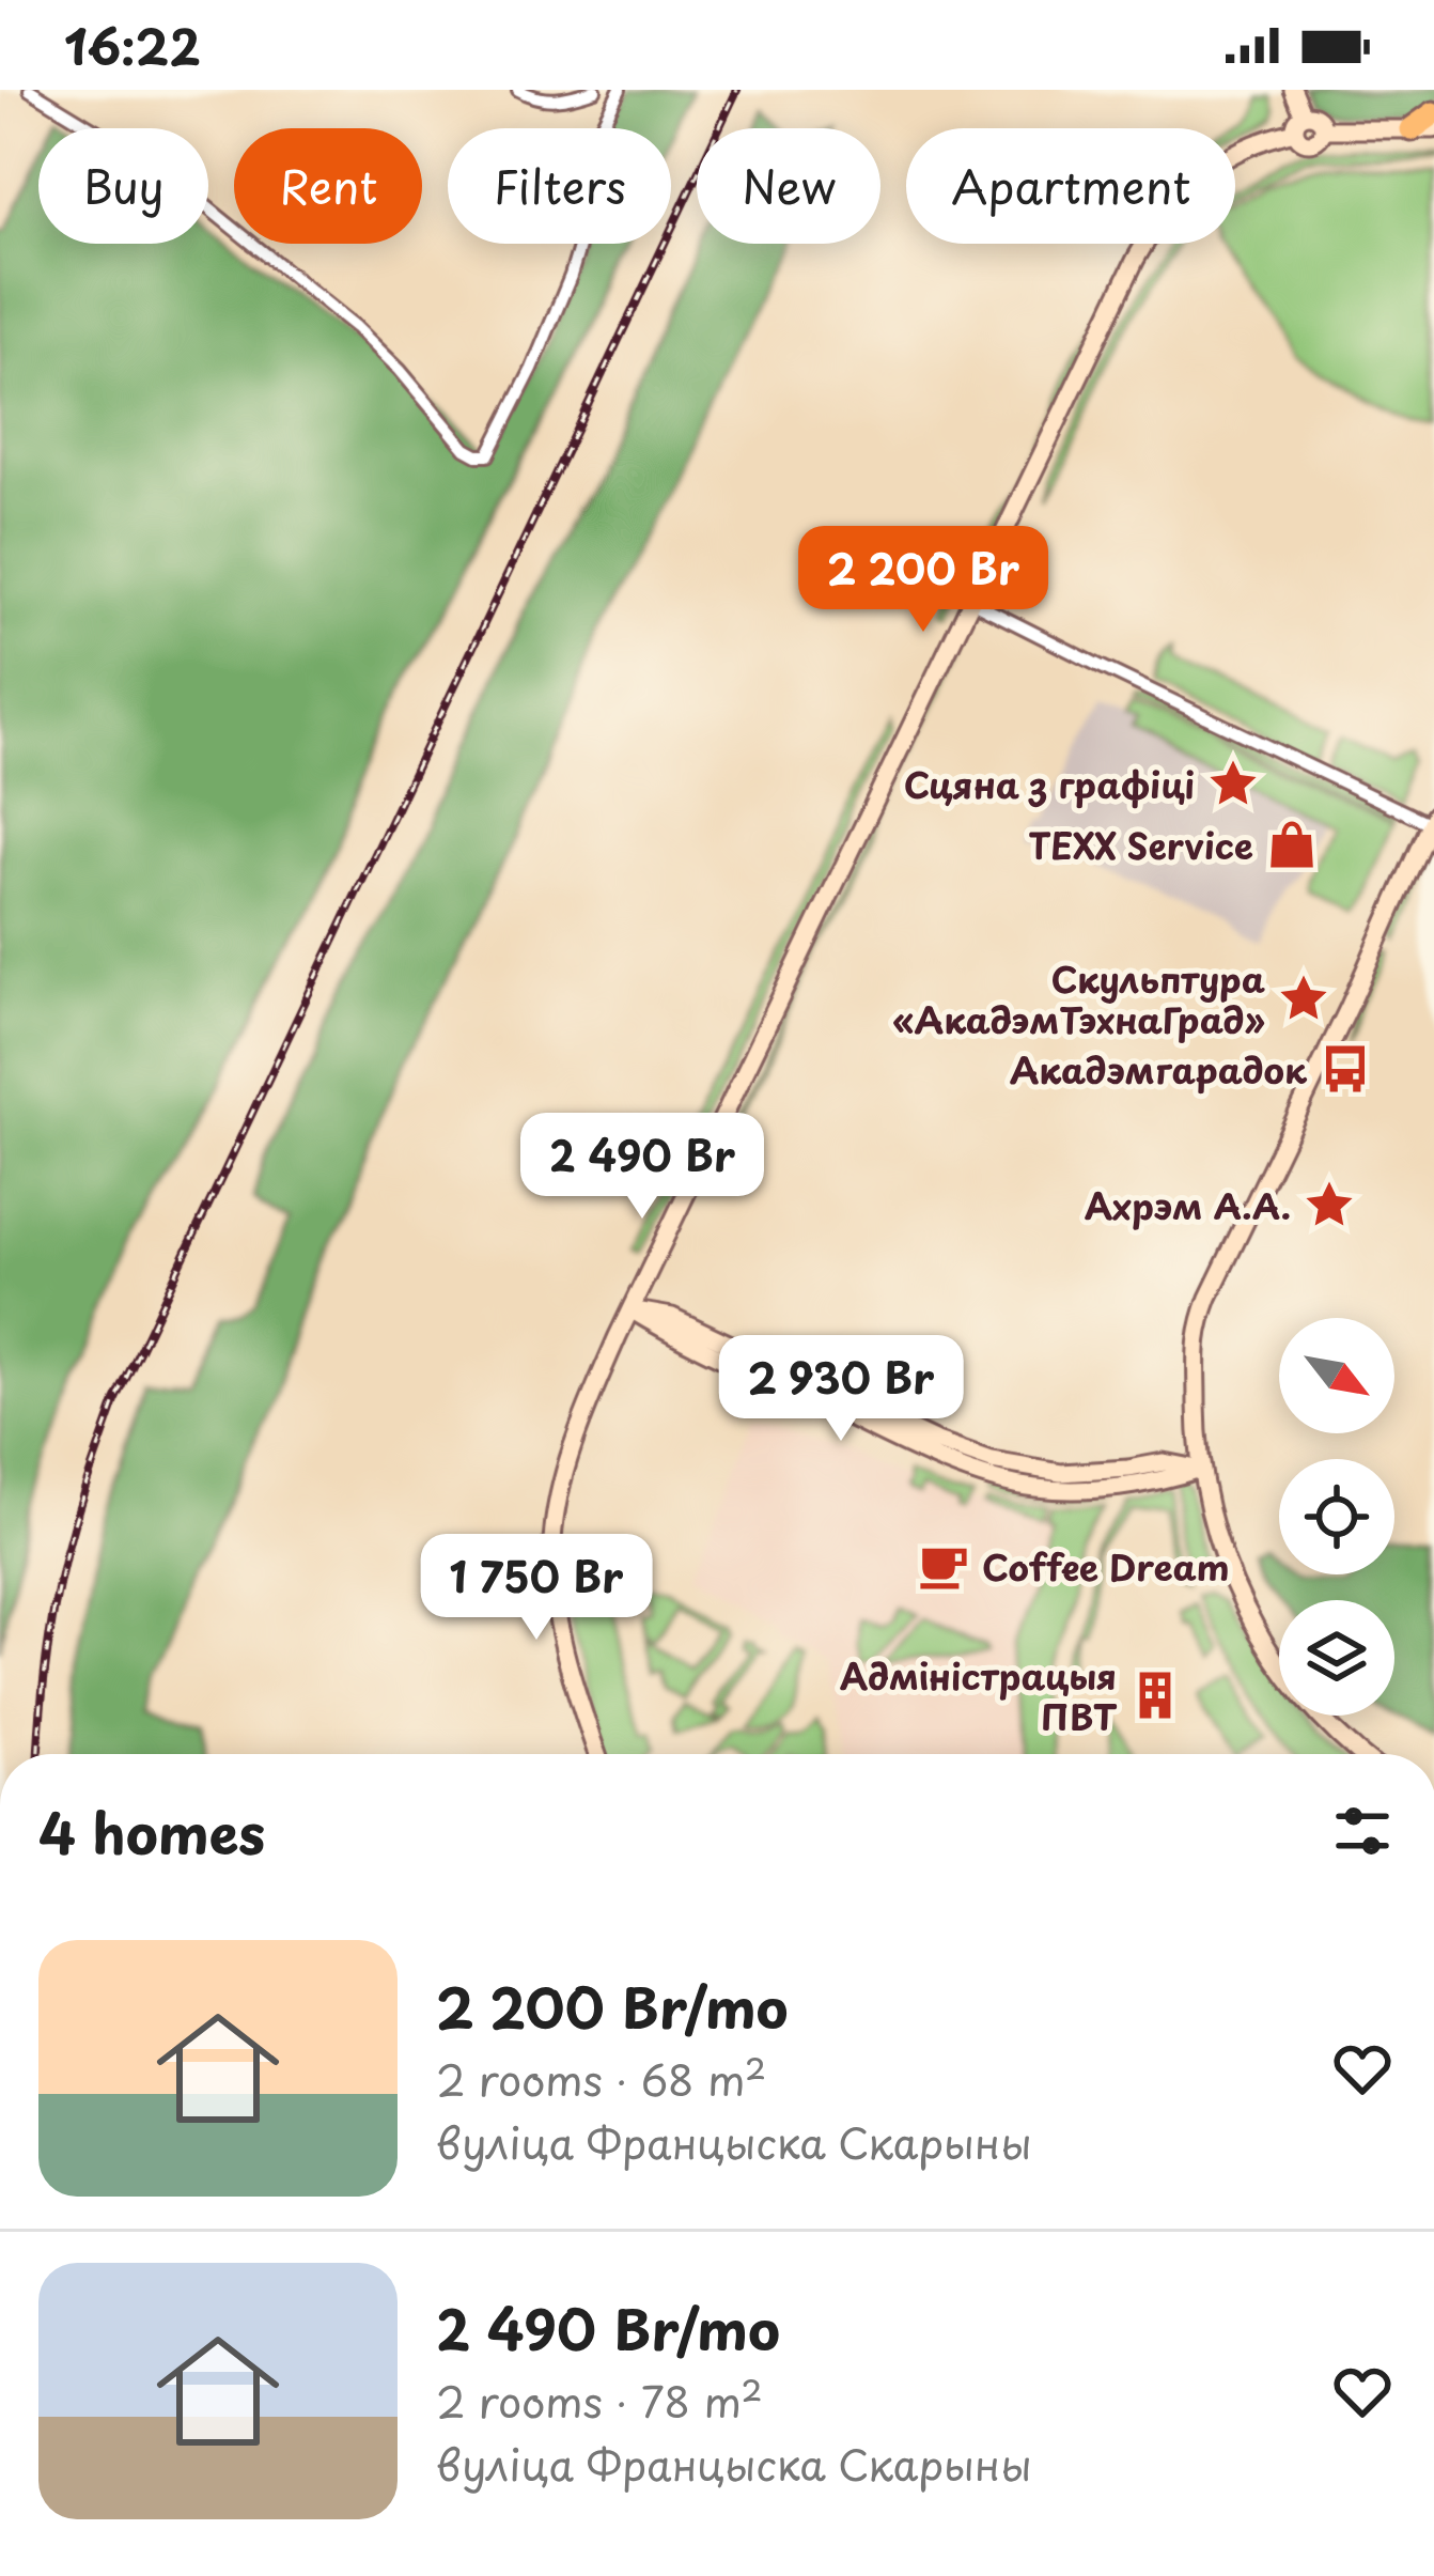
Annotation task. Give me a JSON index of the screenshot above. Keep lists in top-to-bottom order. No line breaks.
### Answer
{"places":{"place":["Сцяна з графіці","Скульптура «АкадэмТэхнаГрад»","Ахрэм А.А."],"shop":["TEXX Service"],"bus stop":["Акадэмгарадок"],"cafe":["Coffee Dream"],"building":["Адміністрацыя ПВТ"]},"north":"bottom right","page":{"status":"16:22","chip":["Buy","Rent","Filters","New","Apartment"],"price":["2 200 Br","2 490 Br","2 930 Br","1 750 Br"],"heading":"4 homes","list":[{"name":"2 200 Br/mo","note":"2 rooms · 68 m² · вуліца Францыска Скарыны"},{"name":"2 490 Br/mo","note":"2 rooms · 78 m² · вуліца Францыска Скарыны"}]}}
